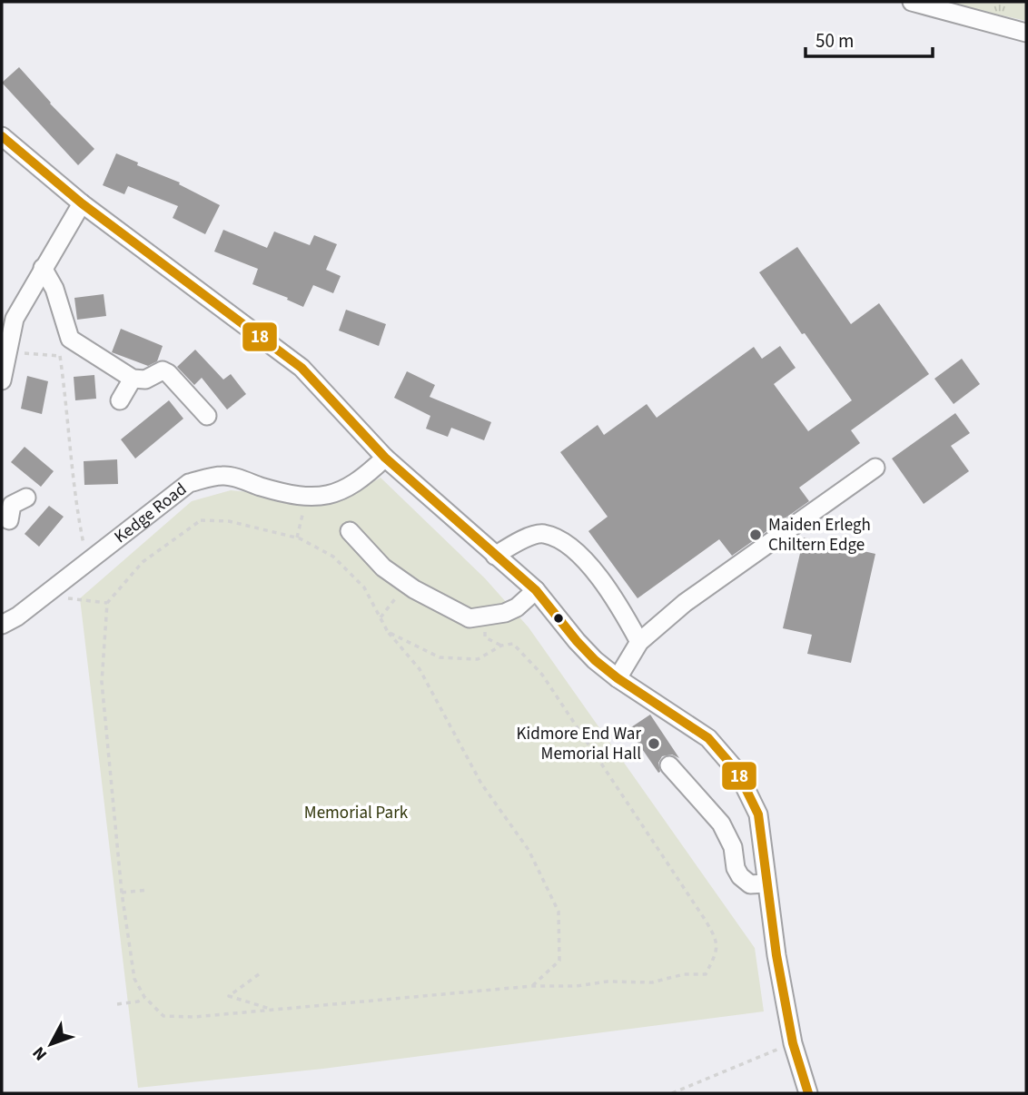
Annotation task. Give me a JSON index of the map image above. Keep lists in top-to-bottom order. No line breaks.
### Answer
{"streets":{"street":["Kedge Road"]},"parks":["Memorial Park"],"places":["Maiden Erlegh Chiltern Edge","Kidmore End War Memorial Hall"],"lines":["transit line 18"],"scale_bar":"50 m","north":"bottom left"}
